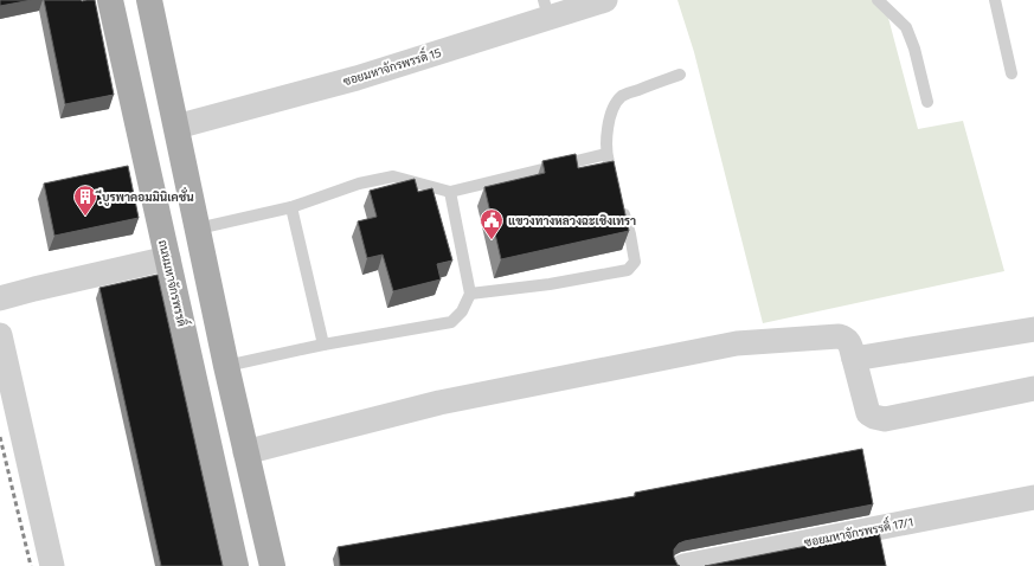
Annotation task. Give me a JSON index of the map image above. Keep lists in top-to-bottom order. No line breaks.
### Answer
{"streets":{"main road":["ถนนมหาจักรพรรดิ์"],"street":["ซอยมหาจักรพรรดิ์ 15","ซอยมหาจักรพรรดิ์ 17/1"]},"places":{"building":["ฺีบูรพาคอมมินิเคชั่น"],"public building":["แขวงทางหลวงฉะเชิงเทรา"]}}
